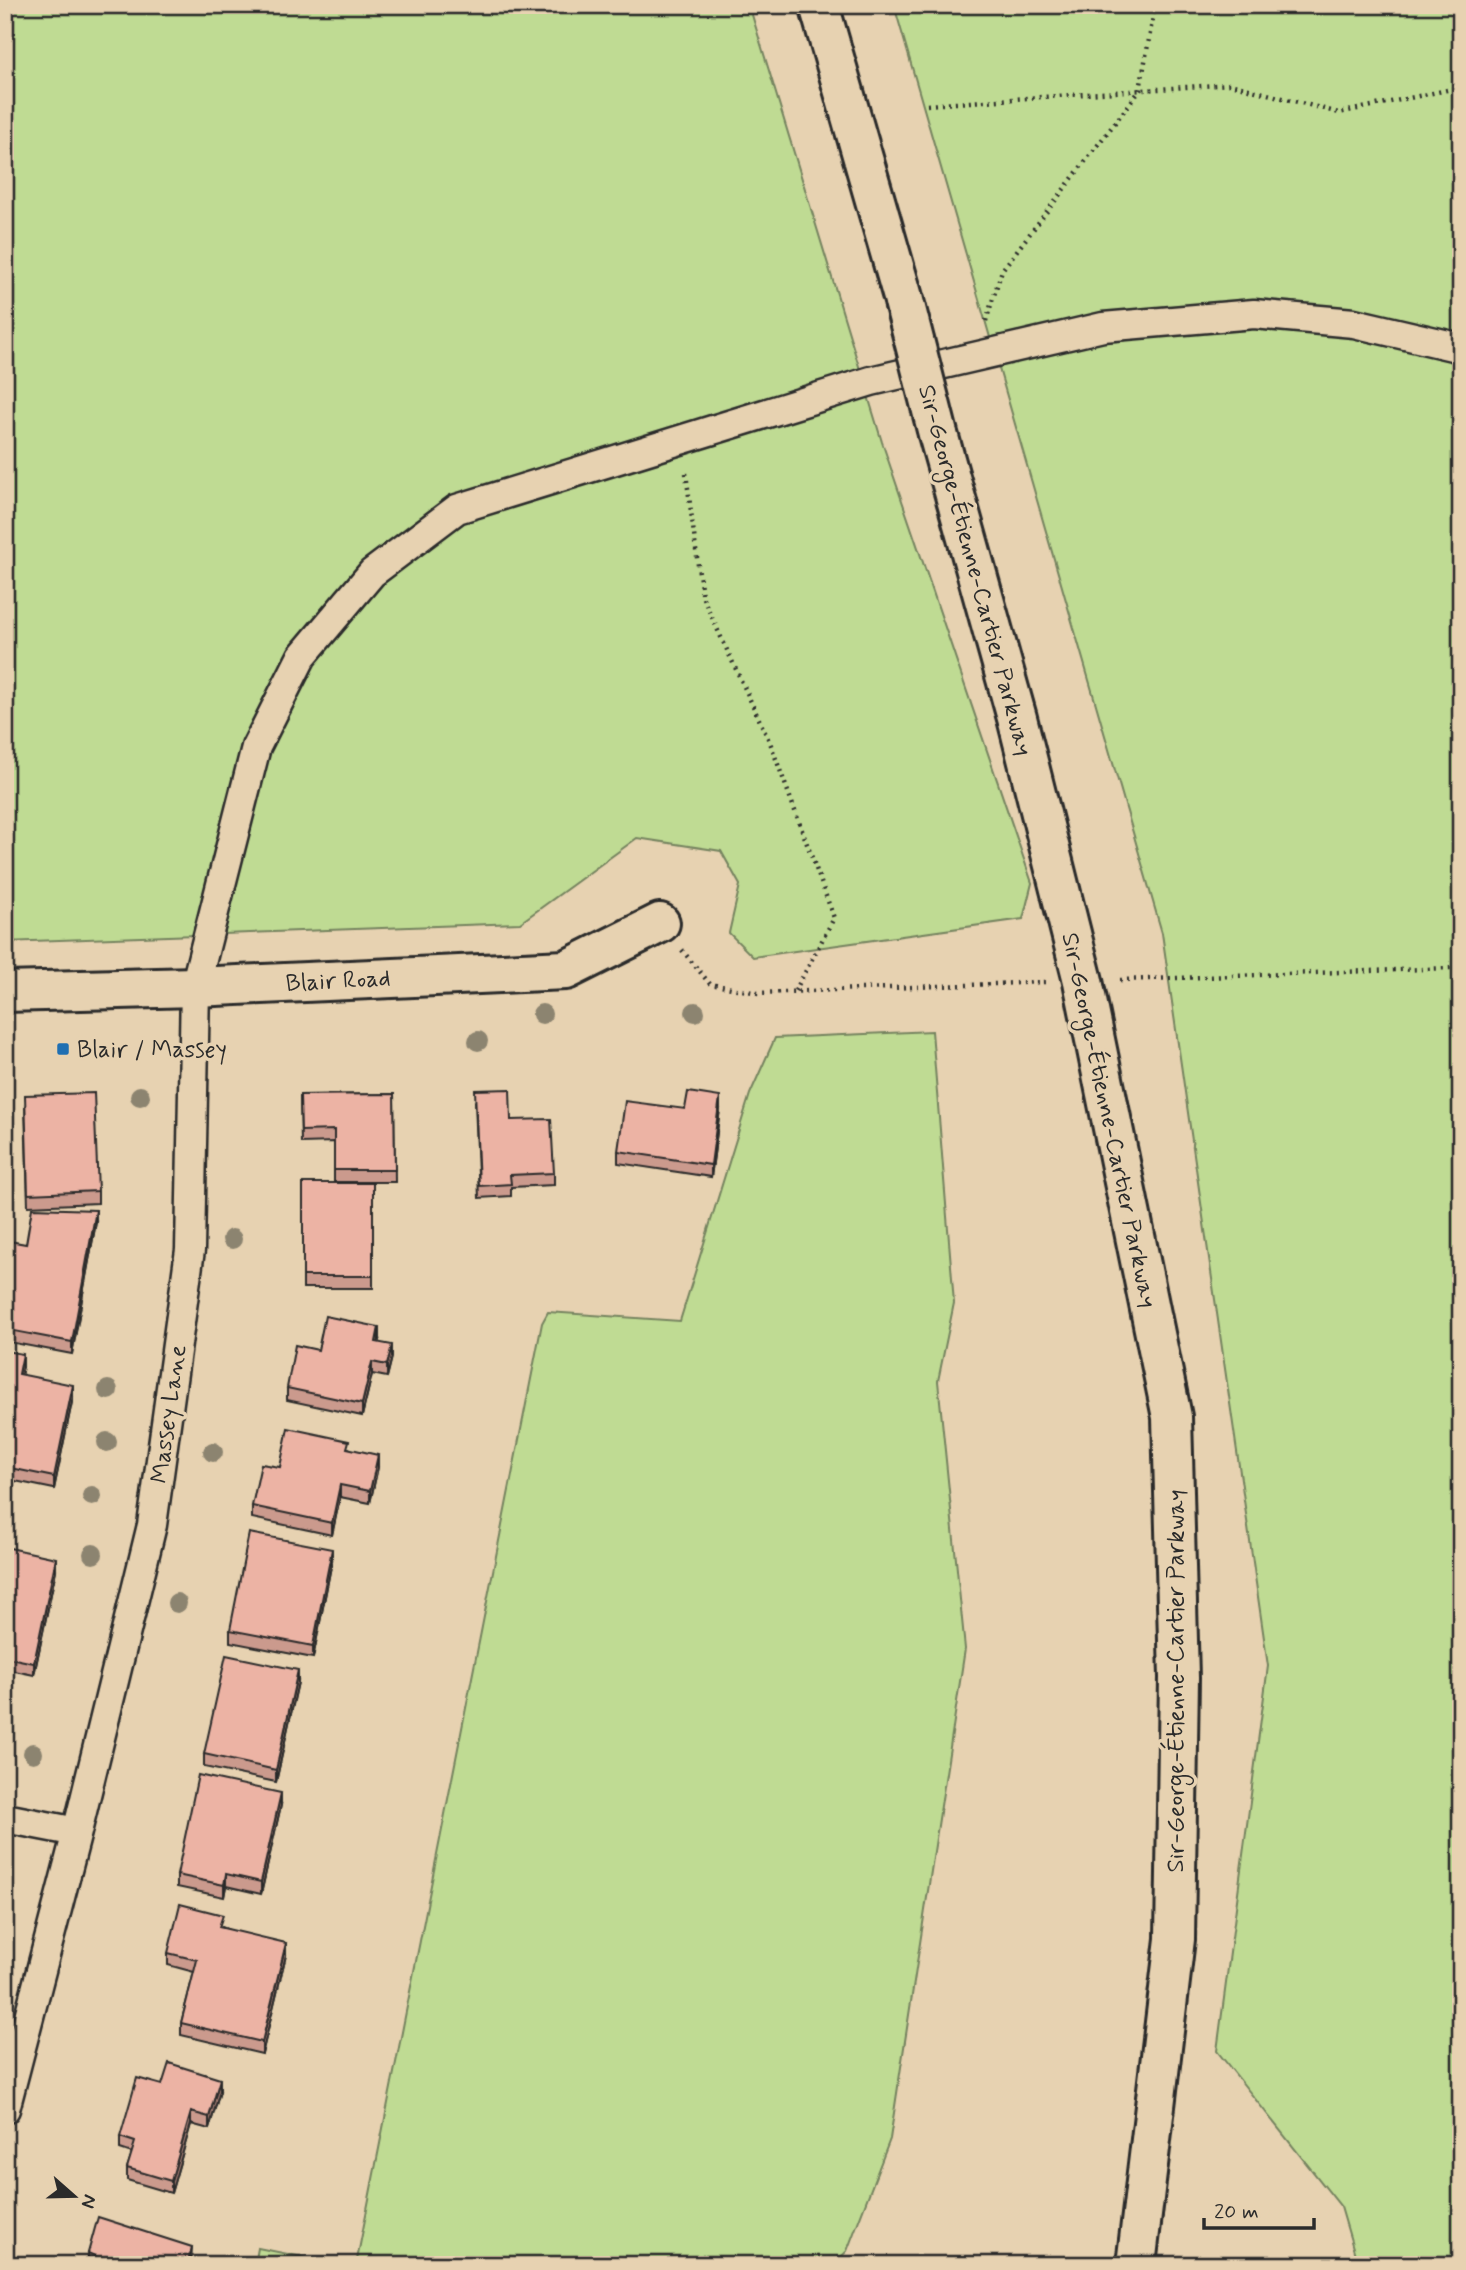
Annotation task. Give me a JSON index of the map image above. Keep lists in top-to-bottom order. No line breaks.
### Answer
{"streets":{"main road":["Sir-George-Étienne-Cartier Parkway","Blair Road"],"street":["Massey Lane"]},"crossings":[["Blair Road","Massey Lane"]],"places":{"transit":["Blair / Massey"]},"scale_bar":"20 m","north":"right"}
